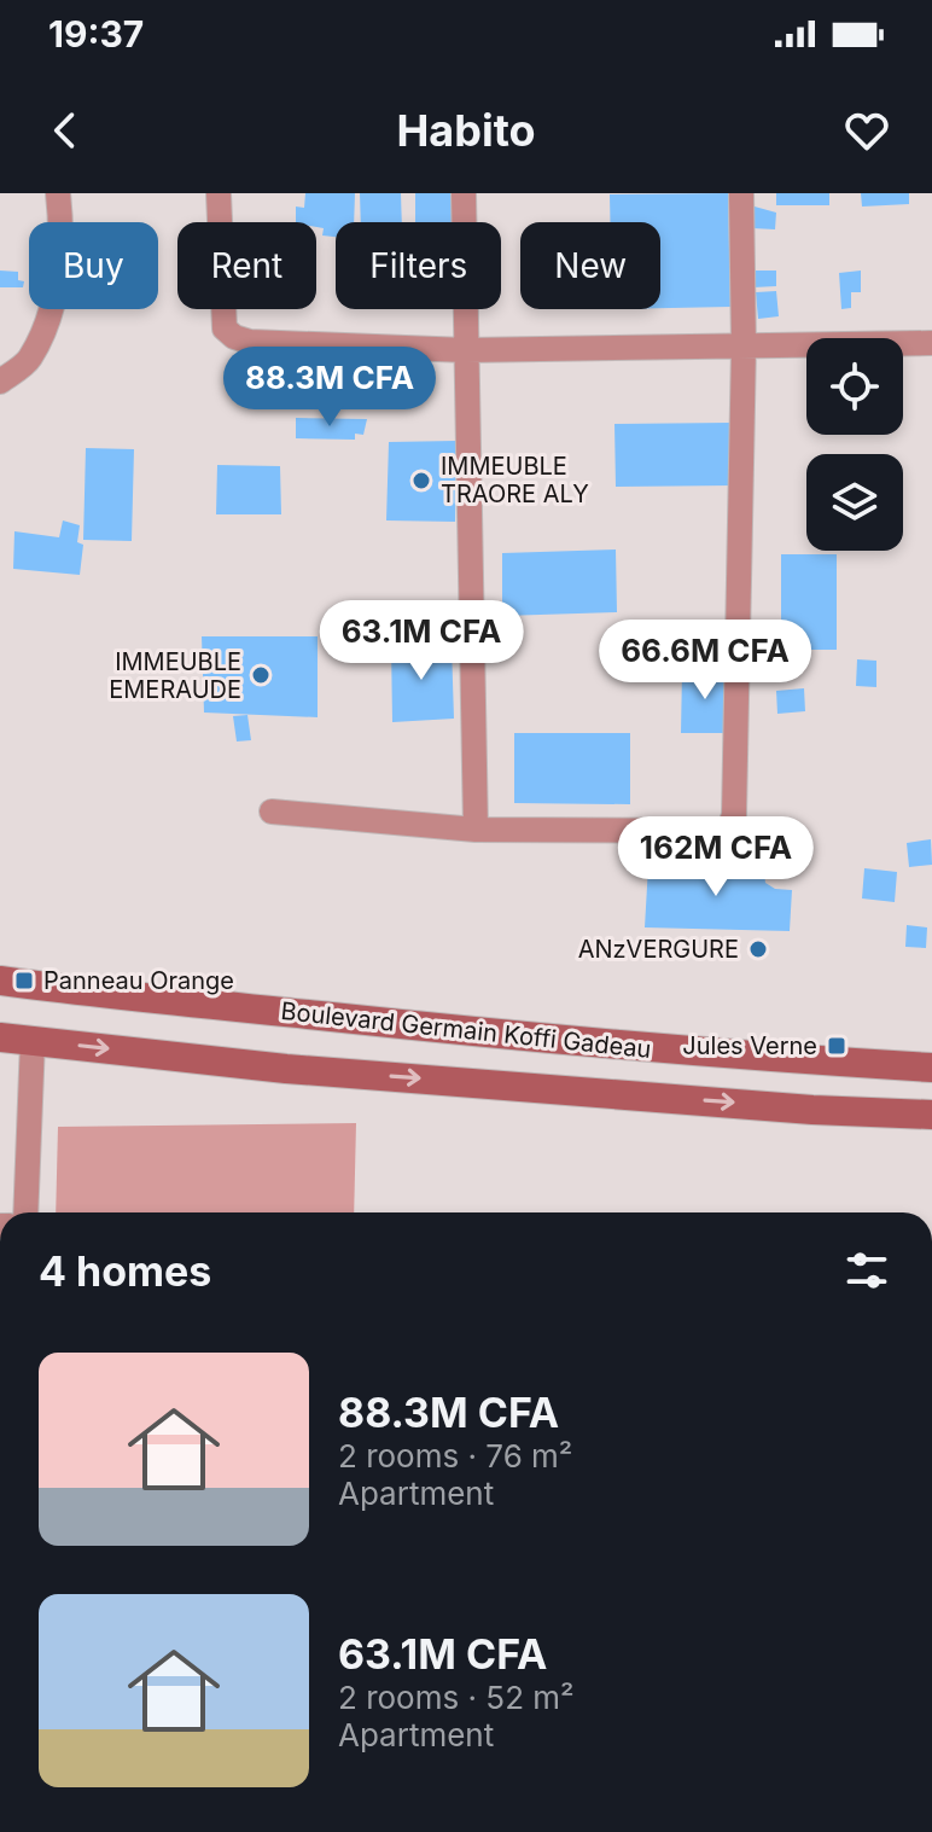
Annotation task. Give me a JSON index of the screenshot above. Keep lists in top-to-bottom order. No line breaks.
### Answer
{"streets":{"main road":["Boulevard Germain Koffi Gadeau"]},"places":{"other":["IMMEUBLE TRAORE ALY","IMMEUBLE EMERAUDE","ANzVERGURE"],"transit":["Panneau Orange","Jules Verne"]},"page":{"status":"19:37","header":"Habito","chip":["Buy","Rent","Filters","New"],"price":["88.3M CFA","63.1M CFA","66.6M CFA","162M CFA"],"heading":"4 homes","list":[{"name":"88.3M CFA","note":"2 rooms · 76 m² · Apartment"},{"name":"63.1M CFA","note":"2 rooms · 52 m² · Apartment"}]}}
